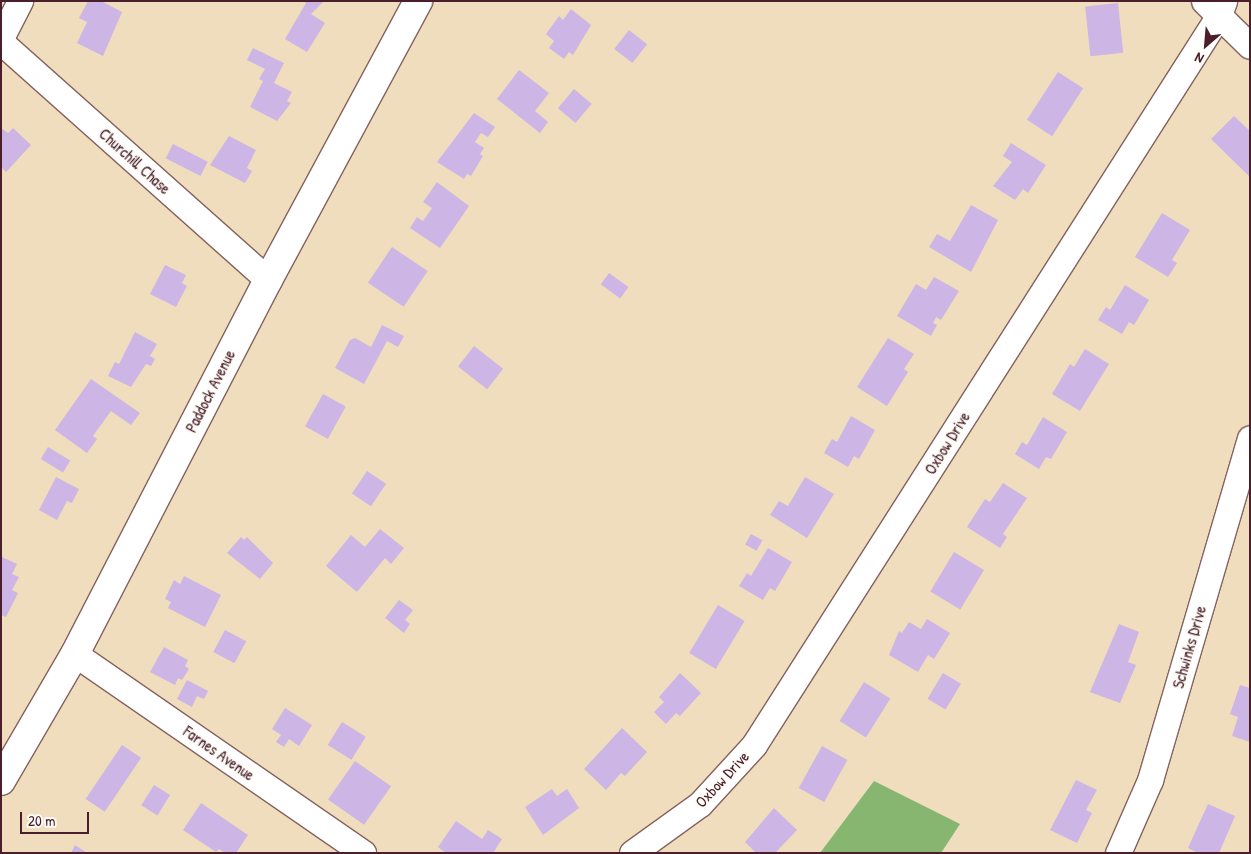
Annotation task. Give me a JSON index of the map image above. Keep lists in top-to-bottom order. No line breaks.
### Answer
{"streets":{"main road":["Paddock Avenue"],"street":["Churchill Chase","Oxbow Drive","Schwinks Drive","Farnes Avenue"]},"crossings":[["Churchill Chase","Paddock Avenue"],["Paddock Avenue","Farnes Avenue"]],"scale_bar":"20 m","north":"bottom left"}
